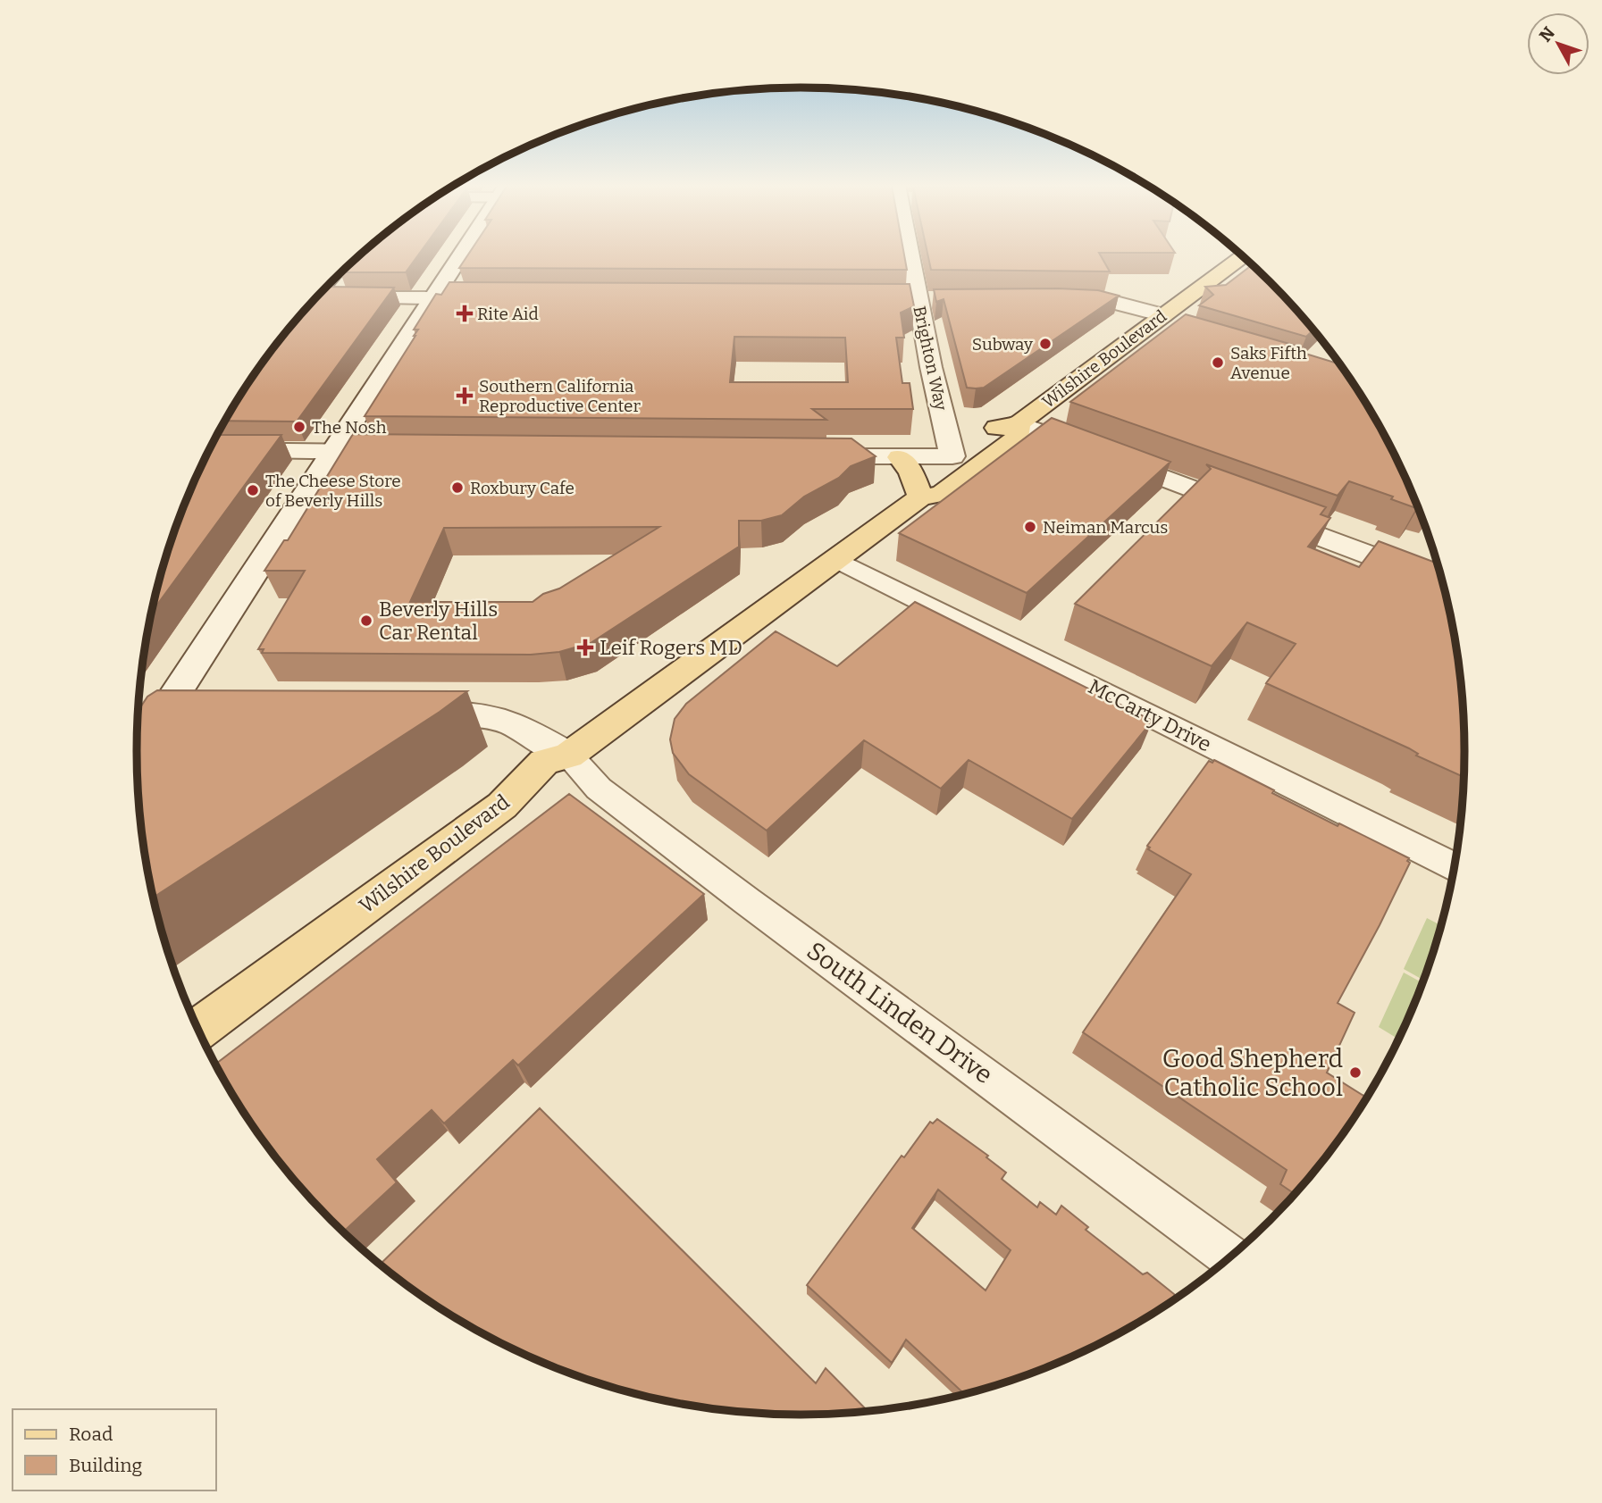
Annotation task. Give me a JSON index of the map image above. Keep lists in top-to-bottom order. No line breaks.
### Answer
{"streets":{"main road":["Wilshire Boulevard"],"street":["Brighton Way","McCarty Drive","South Linden Drive"]},"crossings":[["Brighton Way","Wilshire Boulevard"],["Wilshire Boulevard","McCarty Drive"],["Wilshire Boulevard","South Linden Drive"]],"places":{"health":["Rite Aid","Southern California Reproductive Center","Leif Rogers MD"],"other":["Subway","Saks Fifth Avenue","The Nosh","Roxbury Cafe","The Cheese Store of Beverly Hills","Neiman Marcus","Beverly Hills Car Rental","Good Shepherd Catholic School"]},"legend":["Road","Building"],"north":"top left"}
